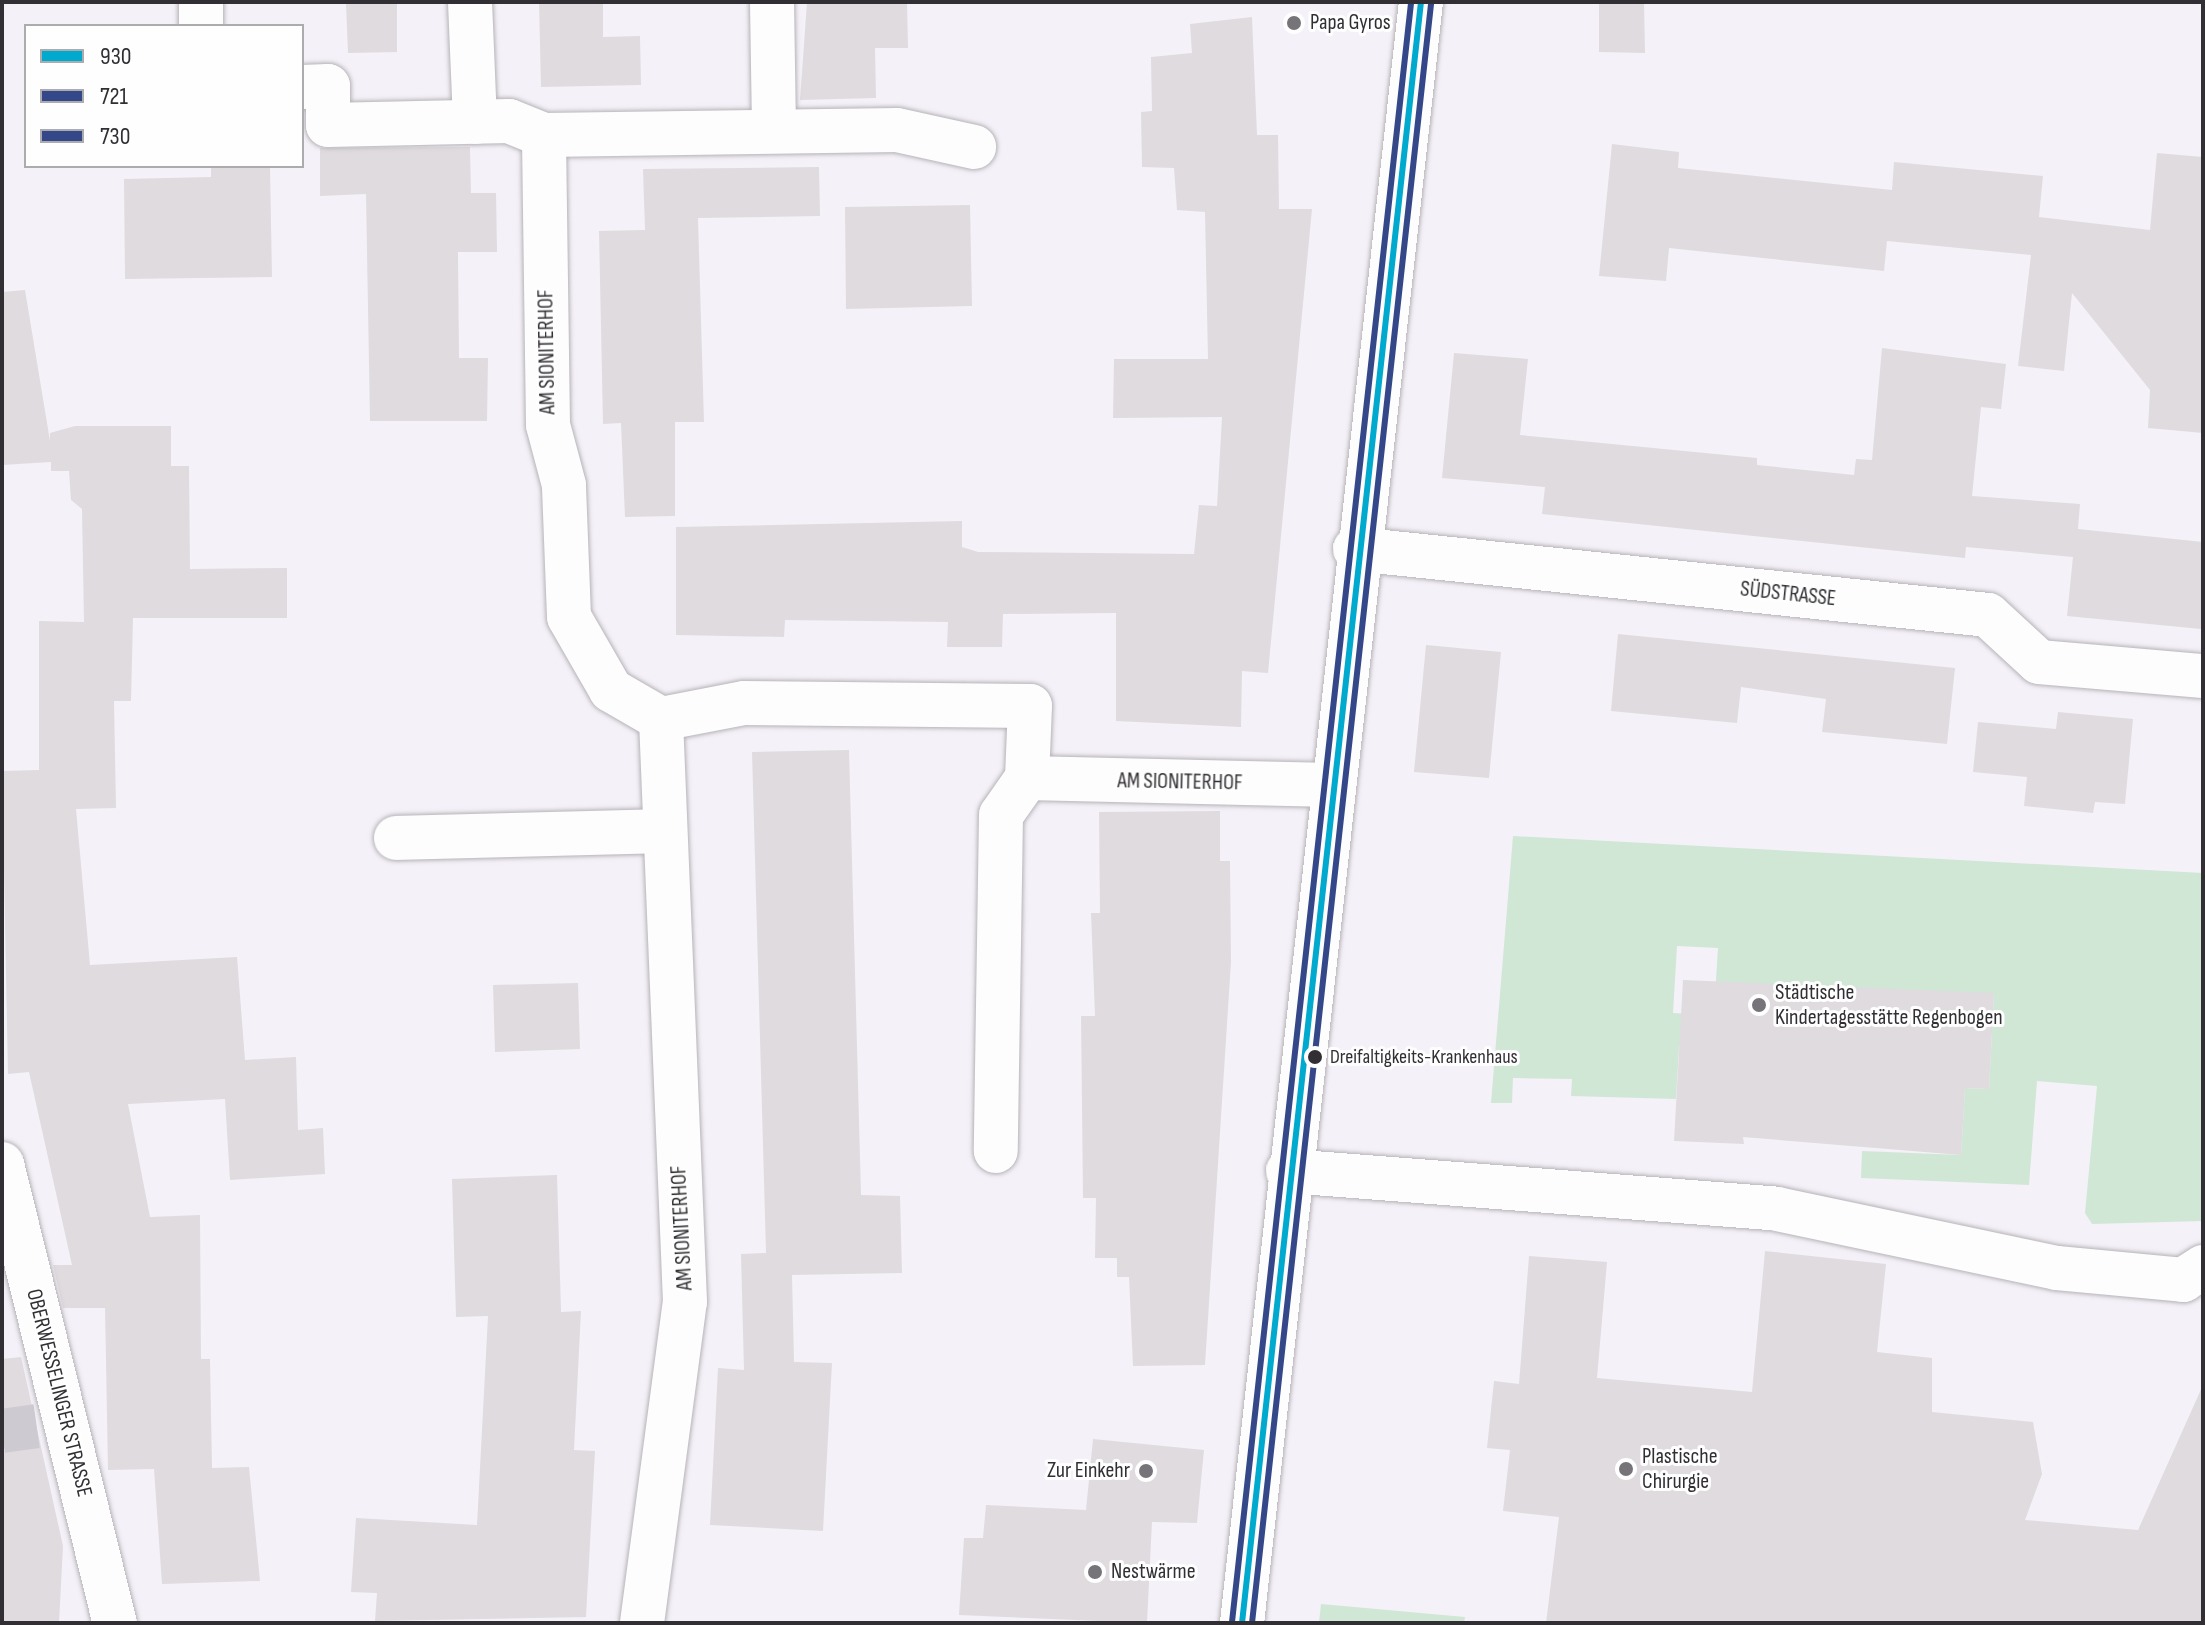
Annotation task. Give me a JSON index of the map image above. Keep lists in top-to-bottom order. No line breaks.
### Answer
{"streets":{"street":["AM SIONITERHOF","SÜDSTRASSE","OBERWESSELINGER STRASSE"]},"places":["Papa Gyros","Städtische Kindertagesstätte Regenbogen","Dreifaltigkeits-Krankenhaus","Plastische Chirurgie","Zur Einkehr","Nestwärme"],"lines":["transit line 930","transit line 730","transit line 721"],"legend":["930","721","730"]}
